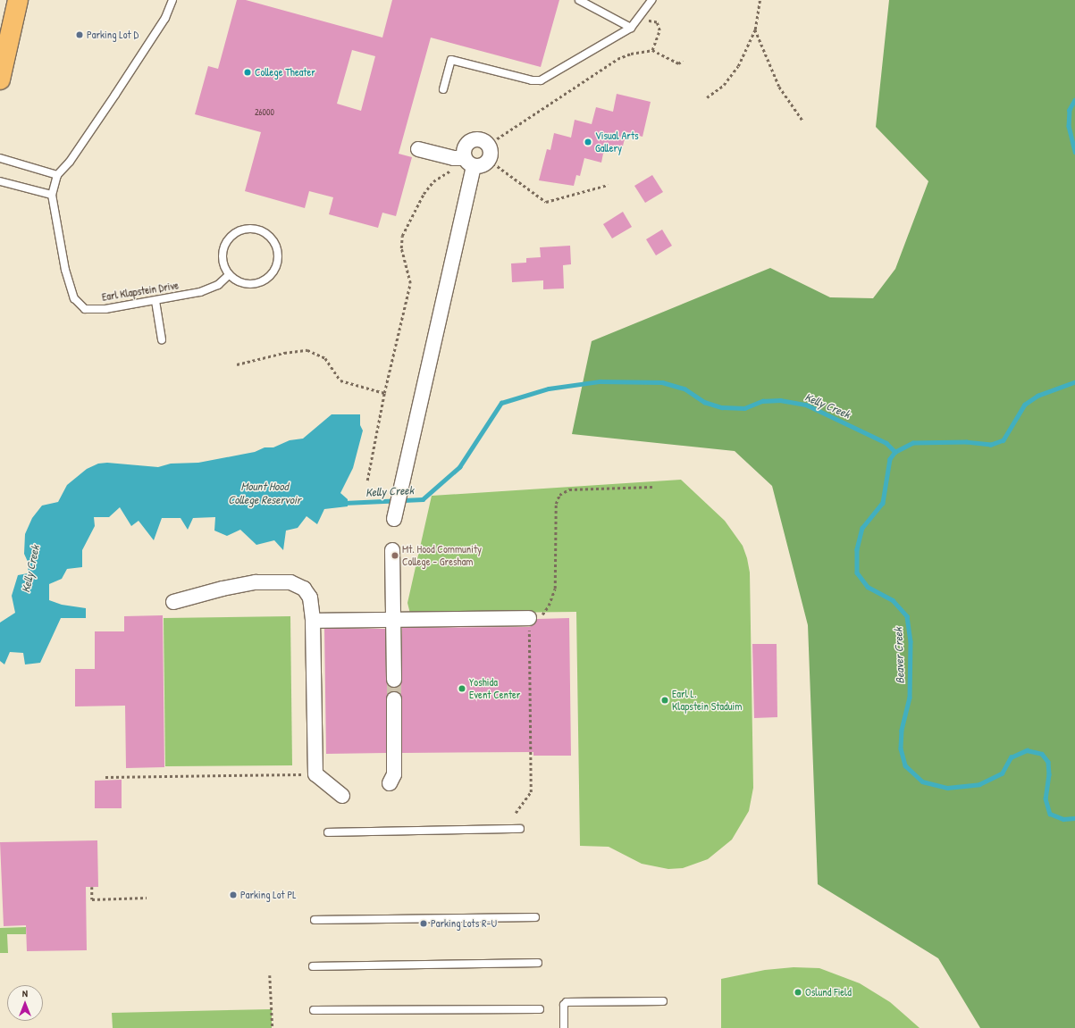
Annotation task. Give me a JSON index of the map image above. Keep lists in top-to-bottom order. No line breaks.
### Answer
{"streets":{"lane":["Earl Klapstein Drive"]},"water":["Kelly Creek","Mount Hood College Reservoir","Beaver Creek"],"places":["Parking Lot D","College Theater","Visual Arts Gallery","Mt. Hood Community College - Gresham","Yoshida Event Center","Earl L. Klapstein Staduim","Parking Lot PL","Parking Lots R-U","Oslund Field"],"house_numbers":["26000"],"north":"top"}
